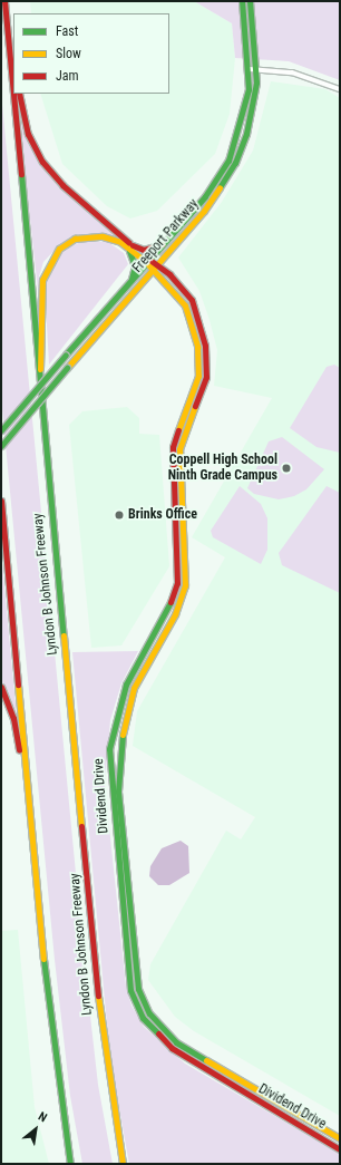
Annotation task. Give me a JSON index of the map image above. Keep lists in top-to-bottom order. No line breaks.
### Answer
{"streets":{"main road":["Freeport Parkway","Lyndon B Johnson Freeway","Dividend Drive"]},"crossings":[["Freeport Parkway","Dividend Drive"]],"places":["Coppell High School Ninth Grade Campus","Brinks Office"],"legend":["Fast","Slow","Jam"],"north":"top right"}
